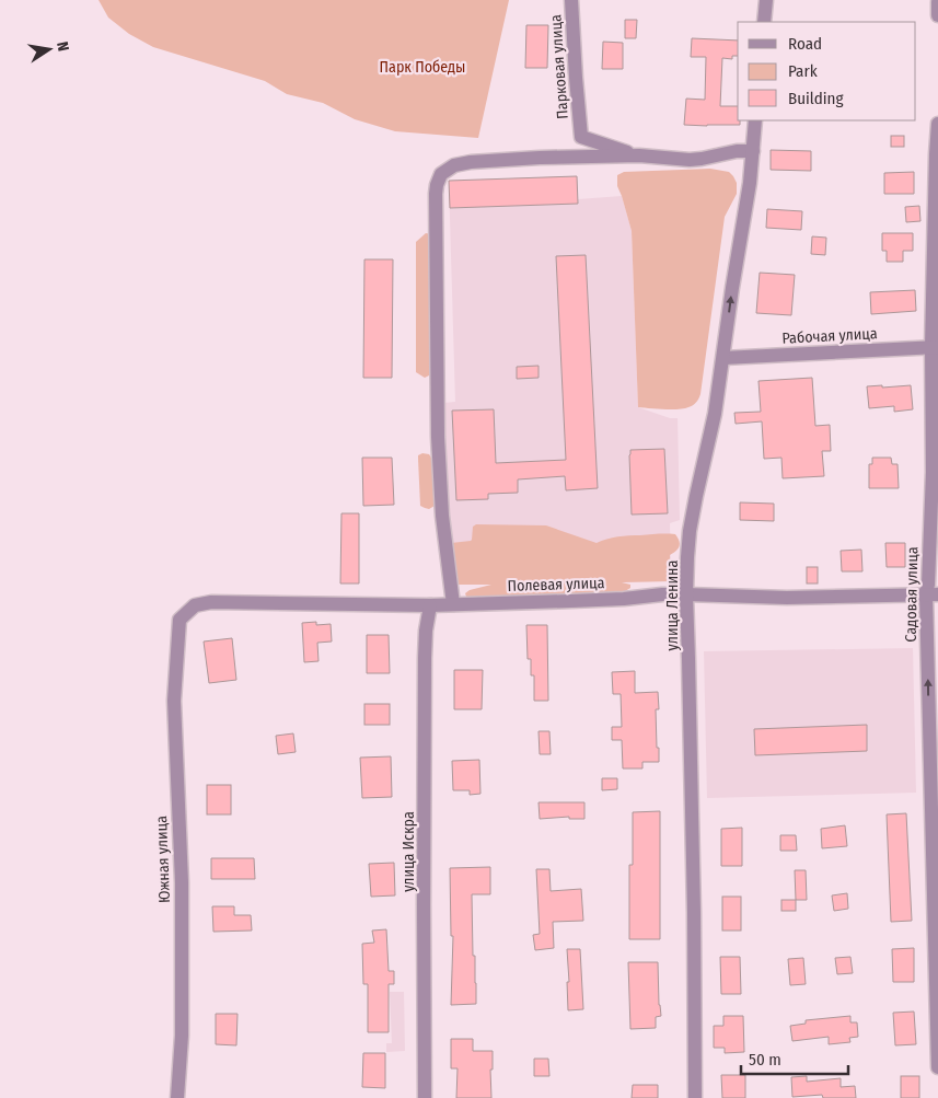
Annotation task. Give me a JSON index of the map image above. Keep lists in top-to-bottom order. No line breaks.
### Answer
{"streets":{"street":["Парковая улица","Рабочая улица","Полевая улица","Садовая улица","улица Ленина","улица Искра","Южная улица"]},"crossings":[["Рабочая улица","Садовая улица"],["Рабочая улица","улица Ленина"],["Полевая улица","Садовая улица"],["Полевая улица","улица Ленина"],["Полевая улица","улица Искра"],["Полевая улица","Южная улица"]],"one_way":["Садовая улица"],"parks":["Парк Победы"],"legend":["Road","Park","Building"],"scale_bar":"50 m","north":"right"}
